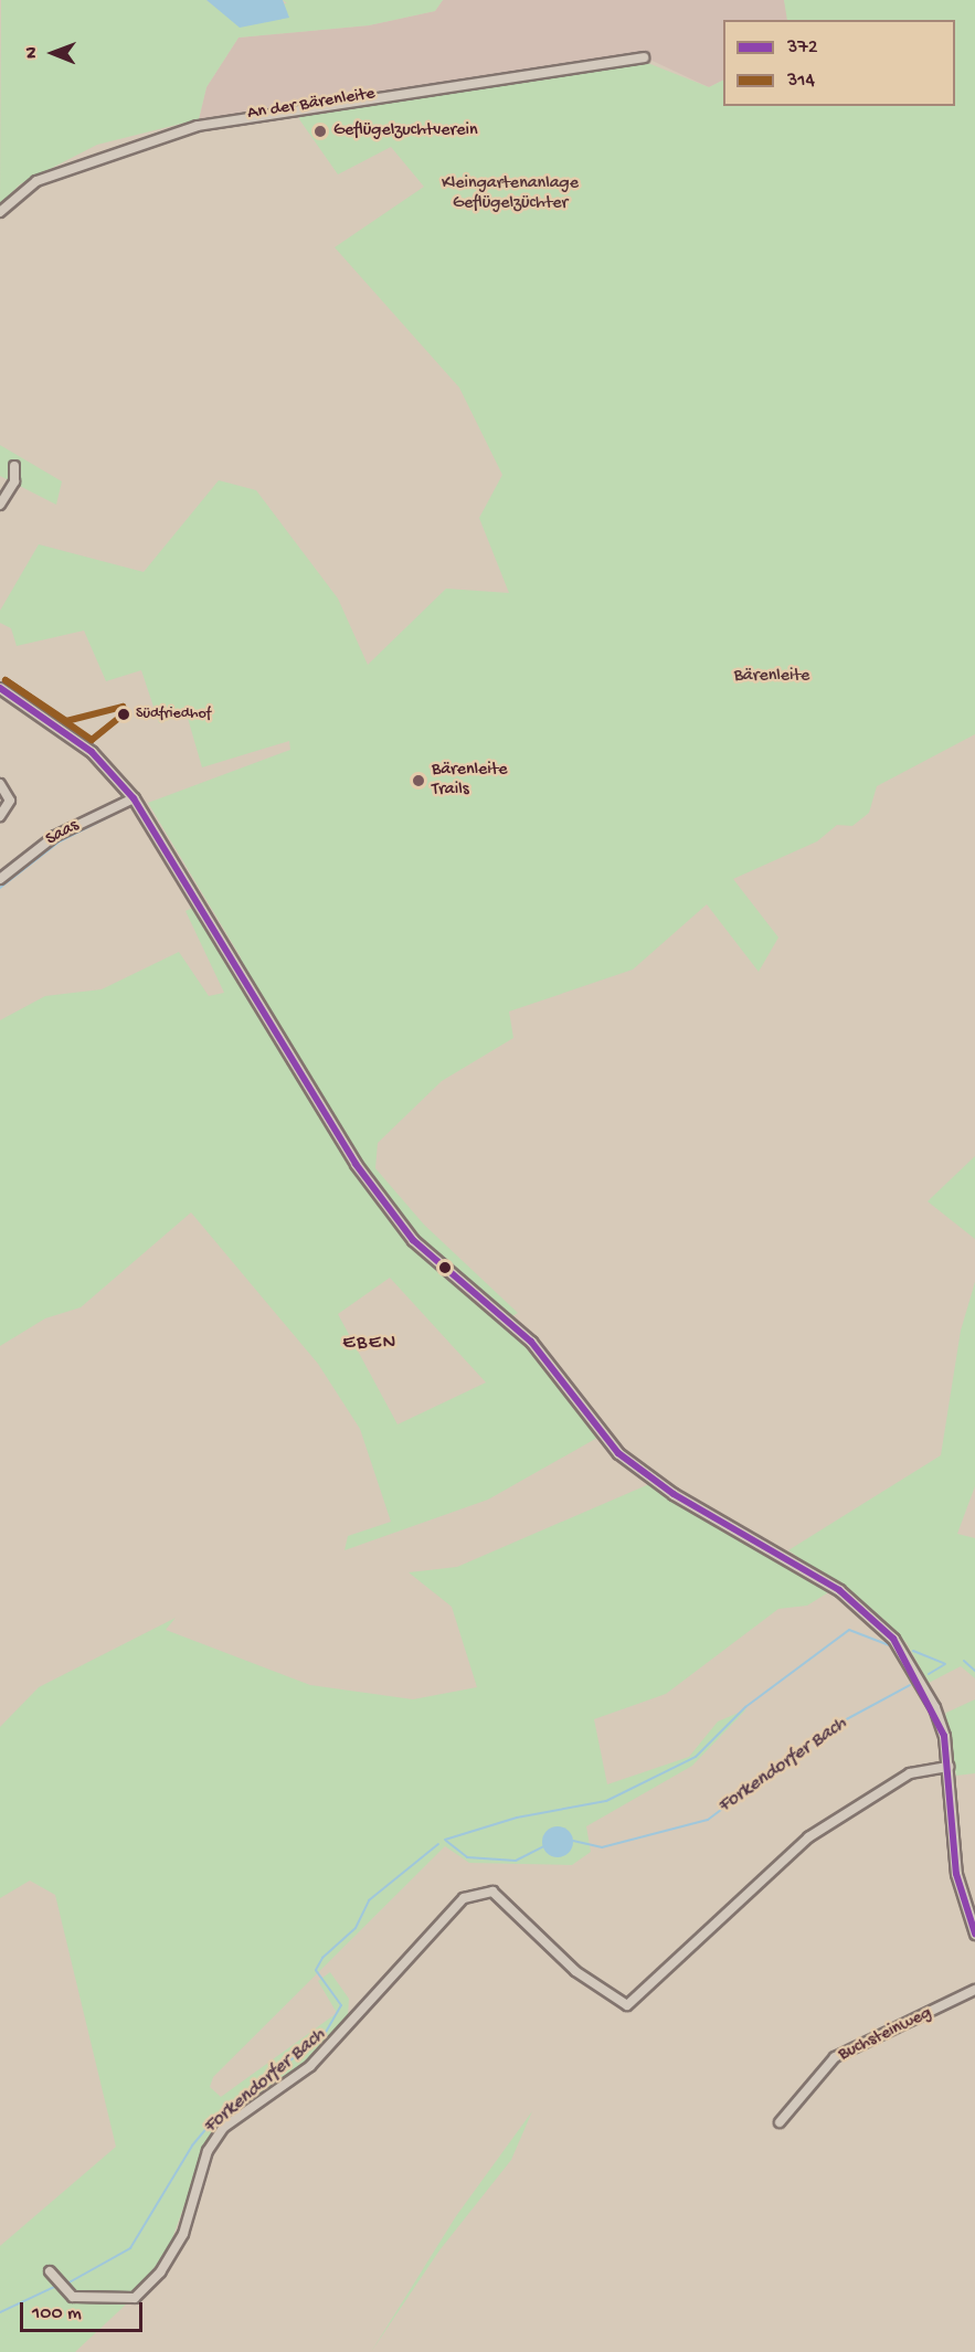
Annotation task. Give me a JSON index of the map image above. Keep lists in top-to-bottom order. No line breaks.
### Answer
{"streets":{"street":["An der Bärenleite","Saas","Buchsteinweg"]},"districts":["EBEN"],"water":["Forkendorfer Bach"],"parks":["Kleingartenanlage Geflügelzüchter","Bärenleite"],"places":["Geflügelzuchtverein","Südfriedhof","Bärenleite Trails"],"lines":["transit line 314","transit line 372"],"legend":["372","314"],"scale_bar":"100 m","north":"left"}
